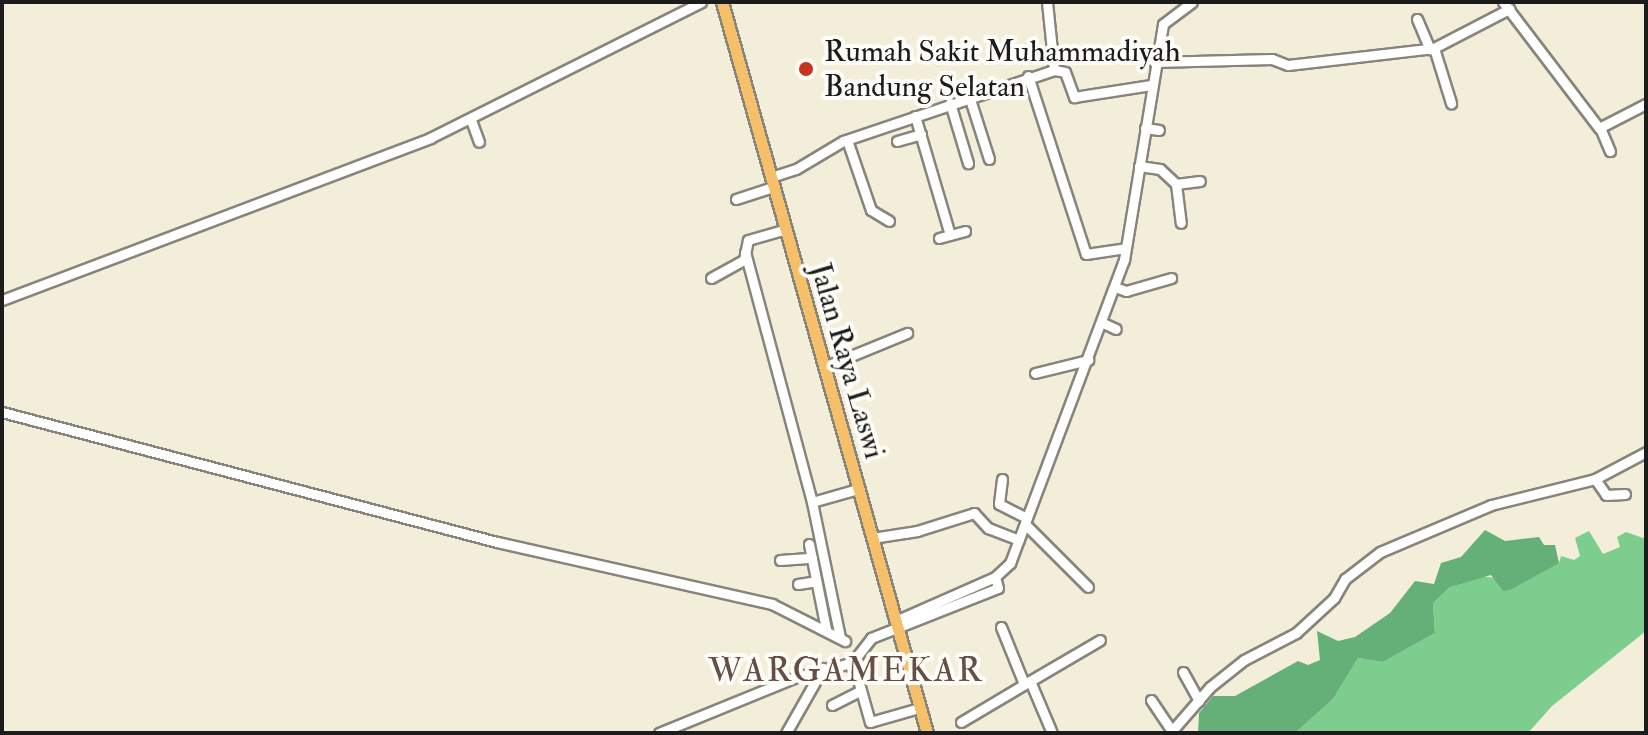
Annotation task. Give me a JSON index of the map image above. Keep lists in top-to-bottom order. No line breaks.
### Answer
{"streets":{"main road":["Jalan Raya Laswi"]},"districts":["WARGAMEKAR"],"places":["Rumah Sakit Muhammadiyah Bandung Selatan"]}
